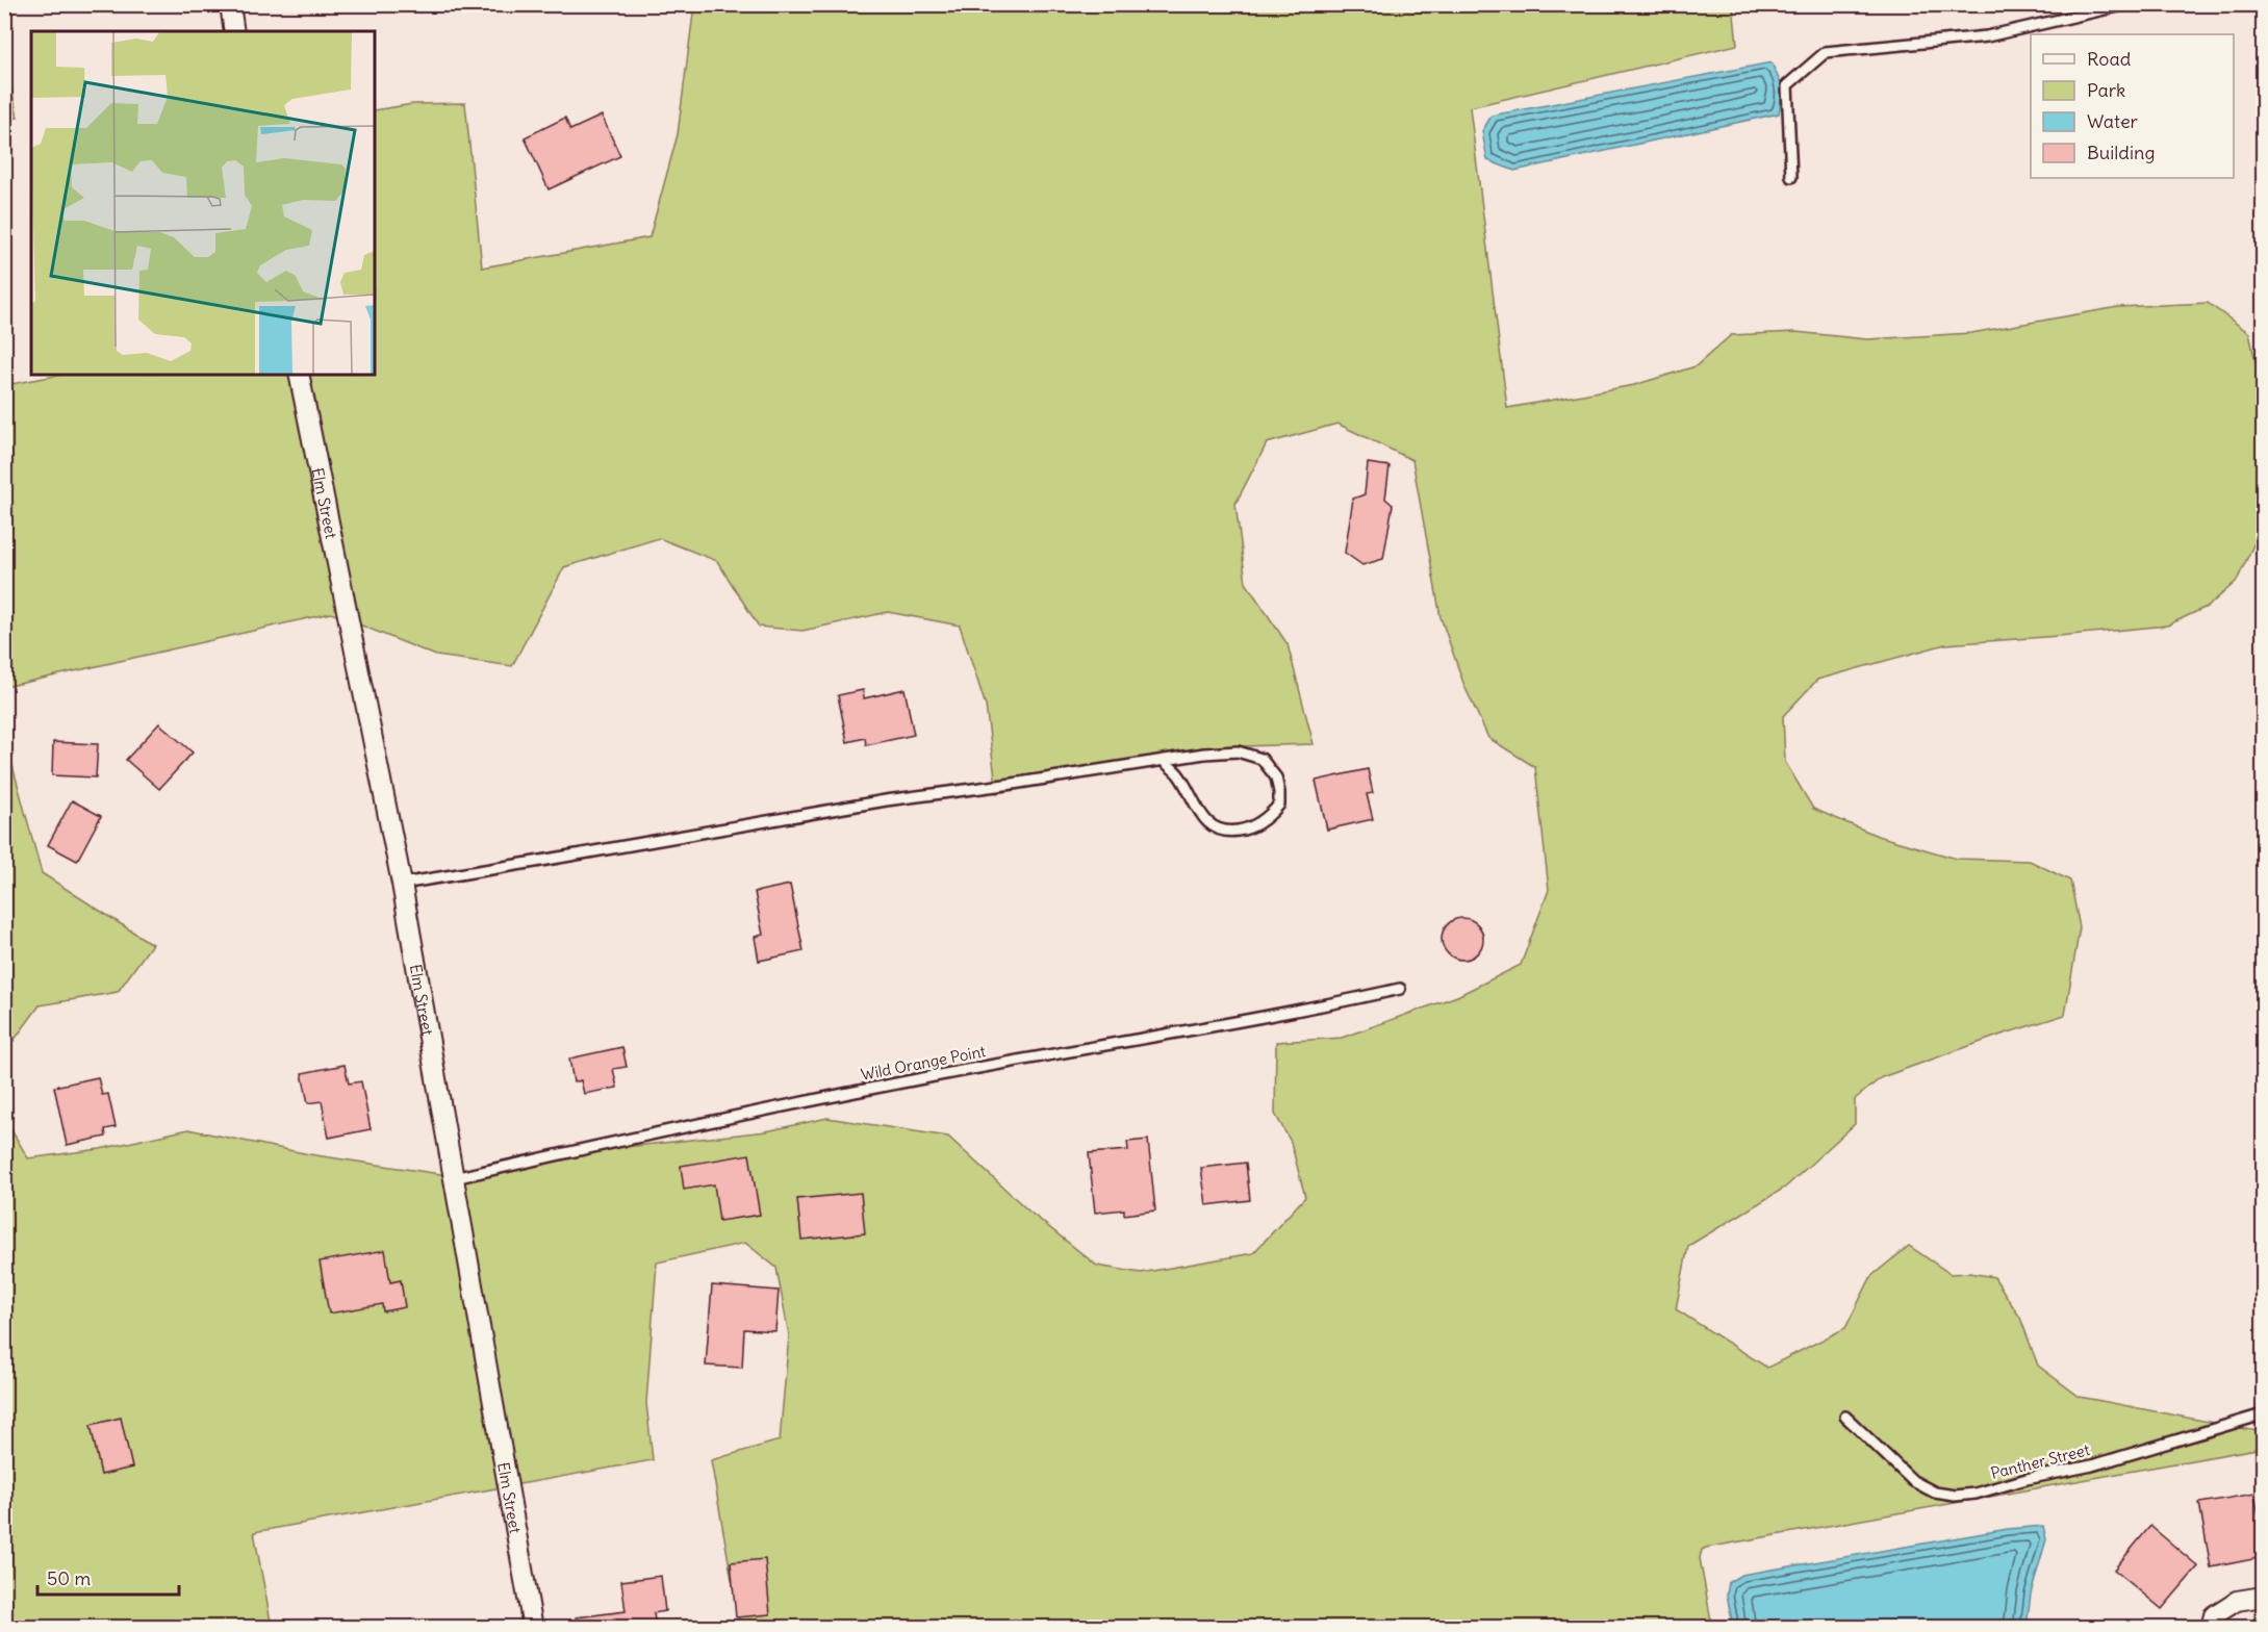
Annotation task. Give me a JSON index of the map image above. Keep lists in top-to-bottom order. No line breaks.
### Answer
{"streets":{"street":["Elm Street"],"lane":["Wild Orange Point","Panther Street"]},"crossings":[["Elm Street","Wild Orange Point"]],"legend":["Road","Park","Water","Building"],"scale_bar":"50 m"}
